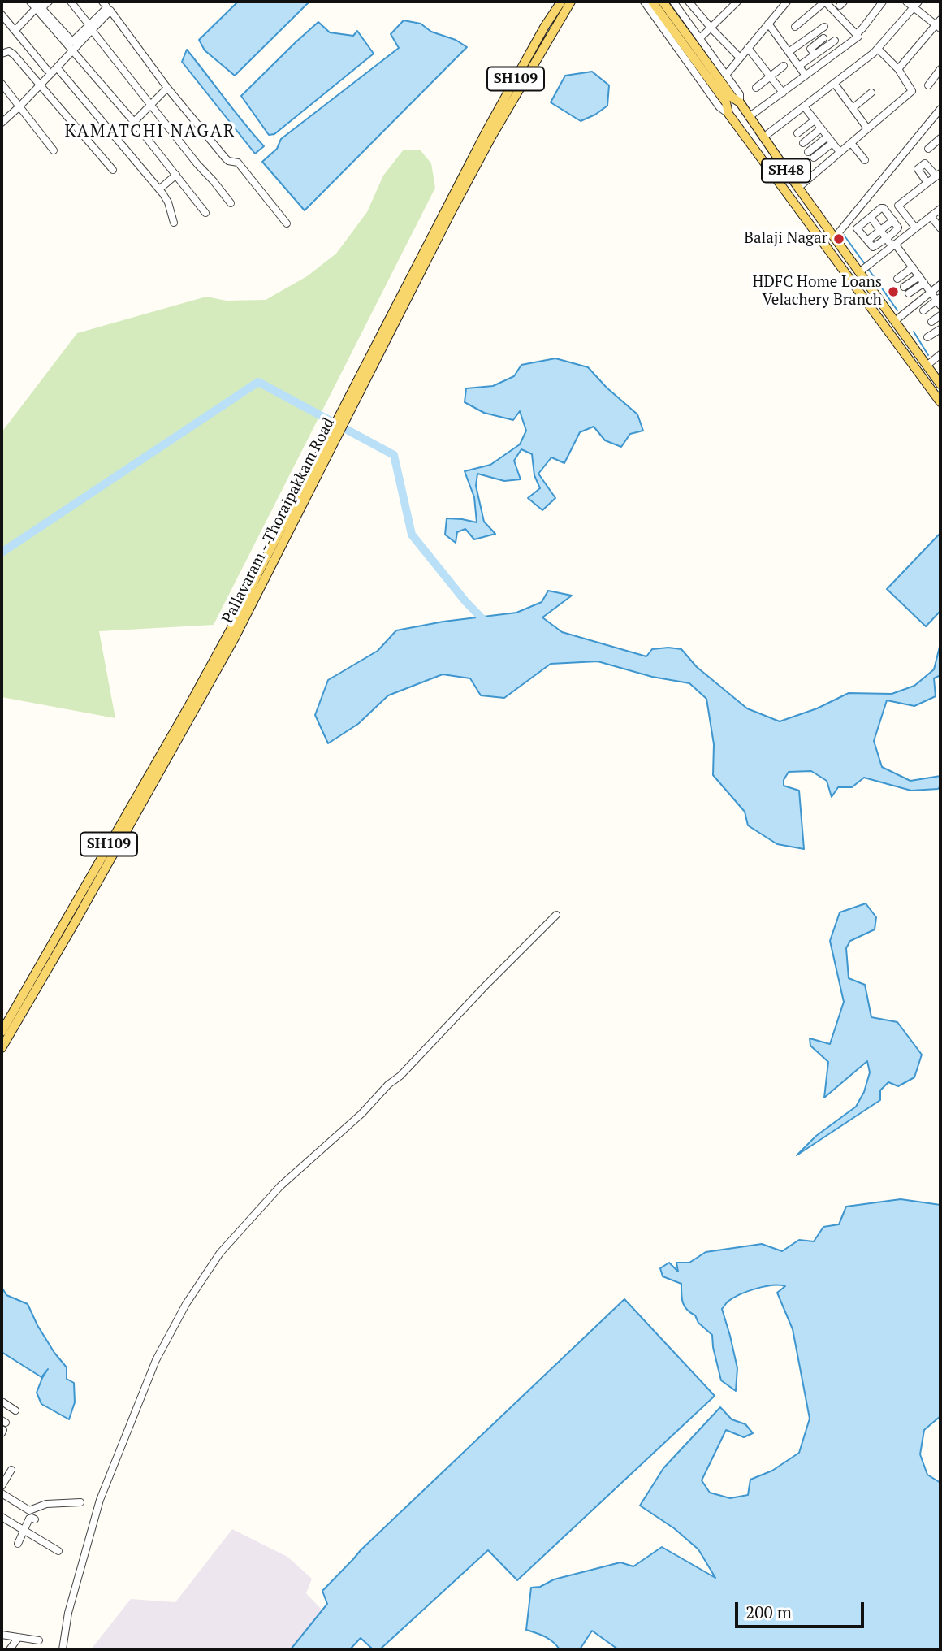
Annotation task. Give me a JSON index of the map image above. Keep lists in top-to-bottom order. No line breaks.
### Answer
{"streets":{"main road":["SH109","SH48","Pallavaram - Thoraipakkam Road"]},"districts":["KAMATCHI NAGAR"],"places":["Balaji Nagar","HDFC Home Loans Velachery Branch"],"scale_bar":"200 m"}
